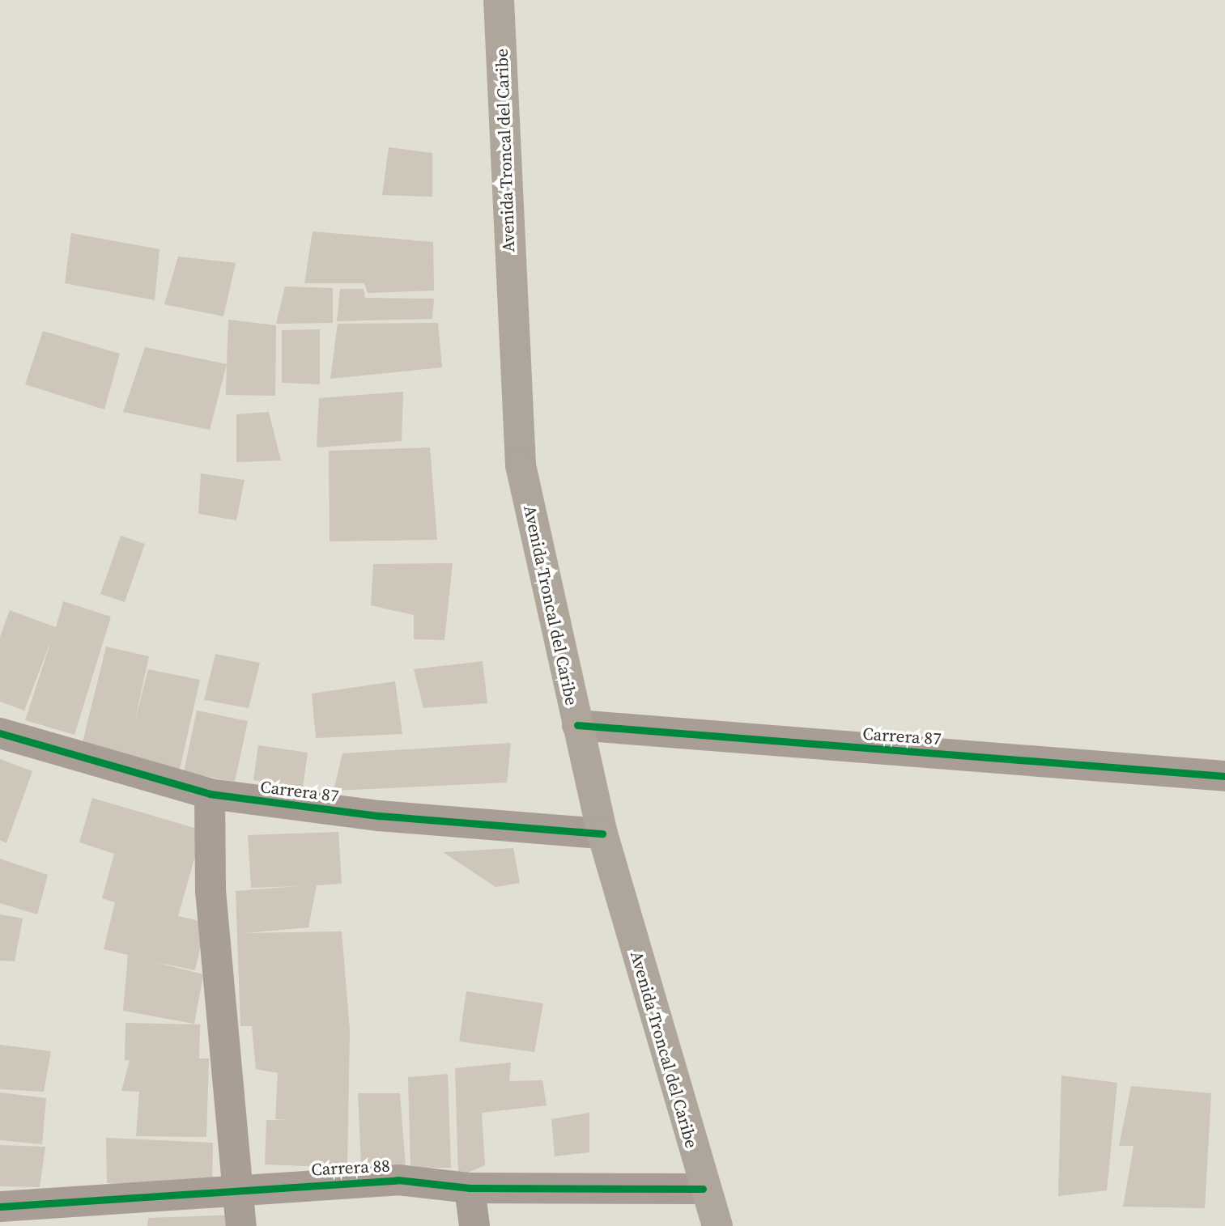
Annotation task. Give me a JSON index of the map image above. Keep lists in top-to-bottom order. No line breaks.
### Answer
{"streets":{"highway":["Avenida Troncal del Caribe"],"street":["Carrera 87","Carrera 88"]},"crossings":[["Avenida Troncal del Caribe","Carrera 87"],["Avenida Troncal del Caribe","Carrera 88"]]}
